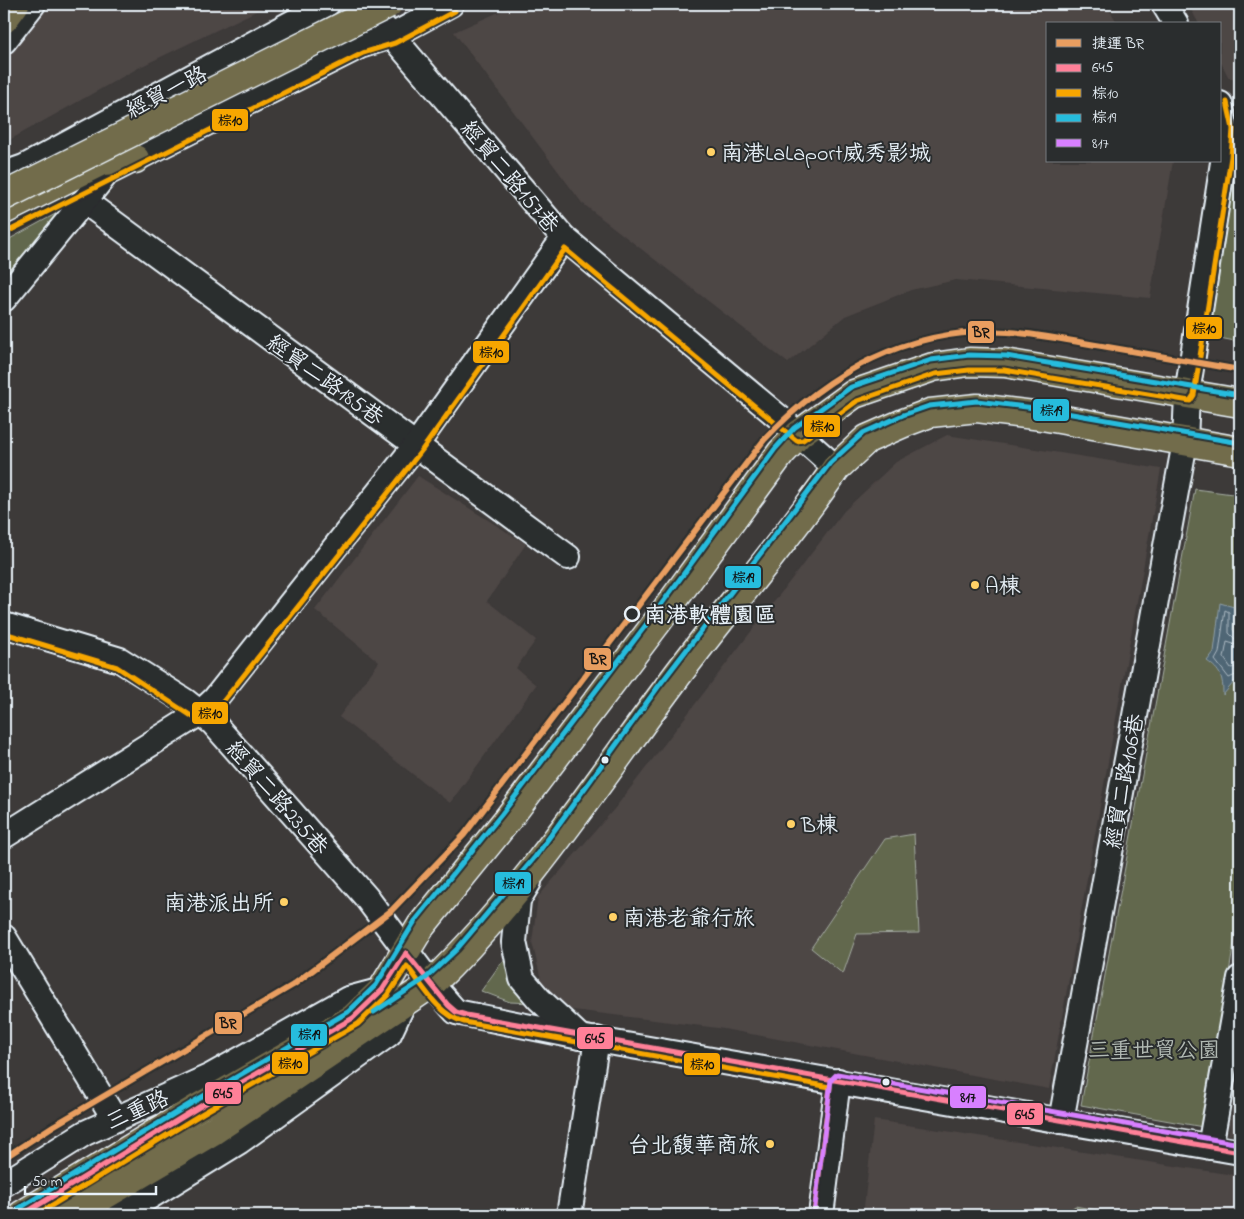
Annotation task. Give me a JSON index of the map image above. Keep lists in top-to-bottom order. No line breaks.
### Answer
{"streets":{"street":["經貿一路","經貿二路157巷","經貿二路185巷","經貿二路106巷","經貿二路235巷","三重路"]},"crossings":[["經貿一路","經貿二路157巷"]],"parks":["三重世貿公園"],"places":["南港LaLaport威秀影城","A棟","南港軟體園區","B棟","南港派出所","南港老爺行旅","台北馥華商旅"],"lines":["transit line 棕10","metro line BR","transit line 棕19","transit line 645","transit line 817"],"legend":["捷運 BR","645","棕10","棕19","817"],"scale_bar":"50 m"}
